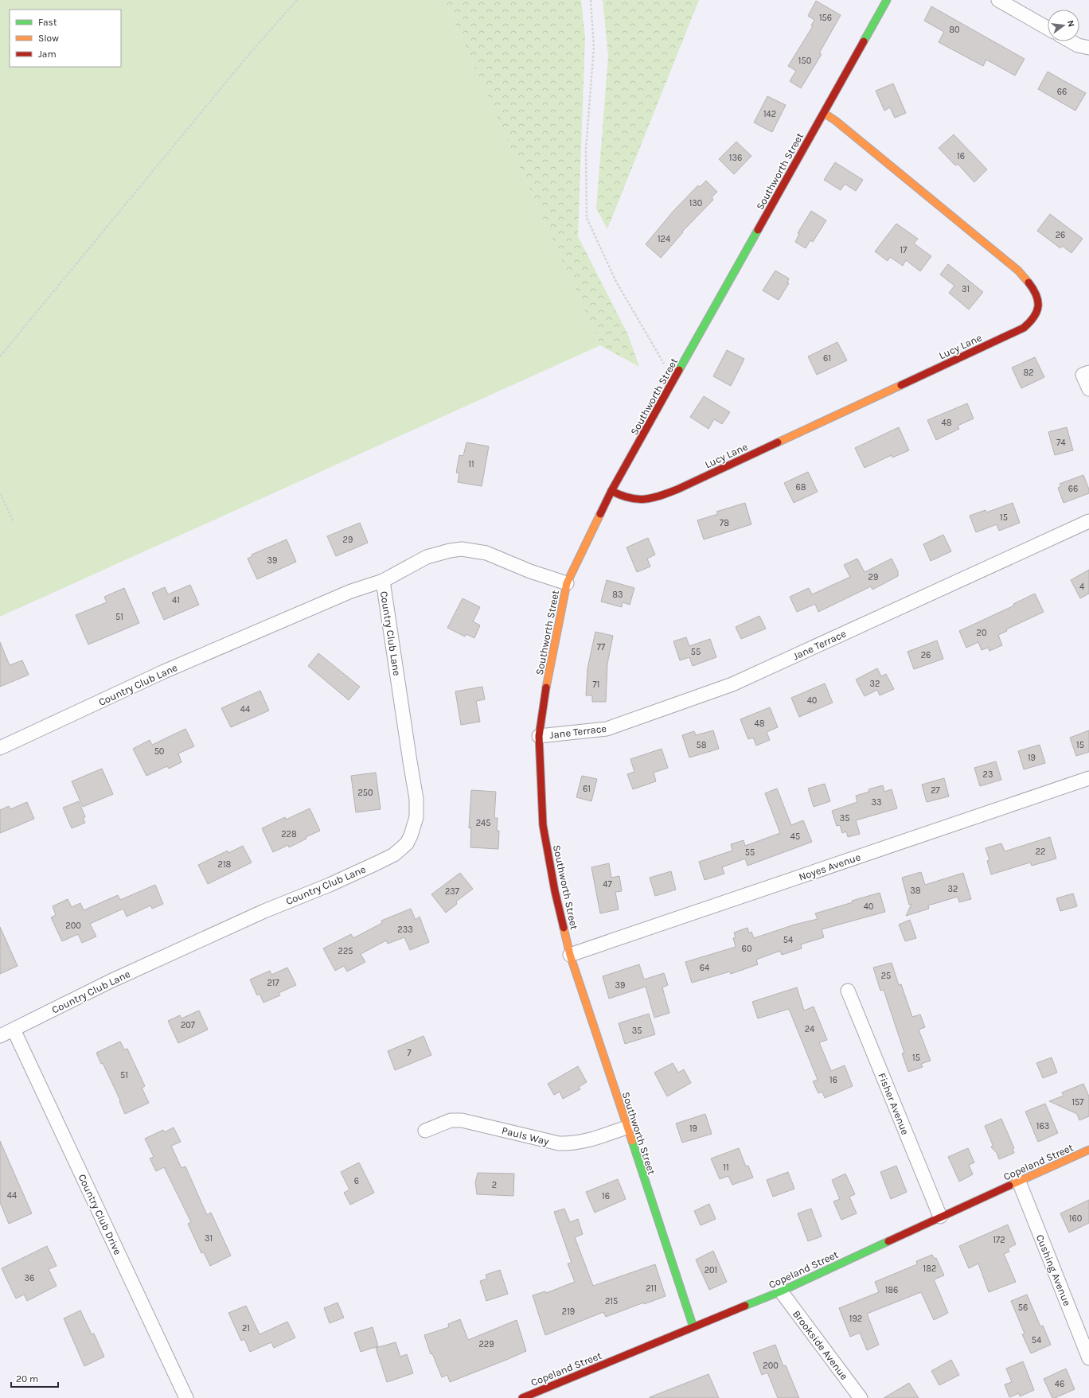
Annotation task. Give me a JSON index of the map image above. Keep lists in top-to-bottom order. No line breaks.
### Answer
{"streets":{"street":["Southworth Street","Lucy Lane","Country Club Lane","Jane Terrace","Noyes Avenue","Fisher Avenue","Pauls Way","Copeland Street","Country Club Drive","Cushing Avenue","Brookside Avenue"]},"crossings":[["Southworth Street","Lucy Lane"],["Southworth Street","Country Club Lane"],["Southworth Street","Jane Terrace"],["Southworth Street","Noyes Avenue"],["Southworth Street","Pauls Way"],["Southworth Street","Copeland Street"],["Country Club Lane","Country Club Drive"],["Fisher Avenue","Copeland Street"],["Copeland Street","Cushing Avenue"],["Copeland Street","Brookside Avenue"]],"house_numbers":["156","80","150","66","142","16","136","130","26","124","17","31","61","82","48","74","11","68","66","15","78","29","39","29","4","83","41","51","20","77","55","26","32","71","40","44","48","58","15","50","19","23","61","27","250","33","35","245","228","45","22","55","218","47","32","38","237","40","200","233","54","60","225","64","25","217","39","207","24","35","7","15","51","16","157","163","19","11","6","2","44","16","160","31","172","182","201","36","211","186","215","56","219","192","21","54","229","200","46"],"legend":["Fast","Slow","Jam"],"scale_bar":"20 m","north":"right"}
